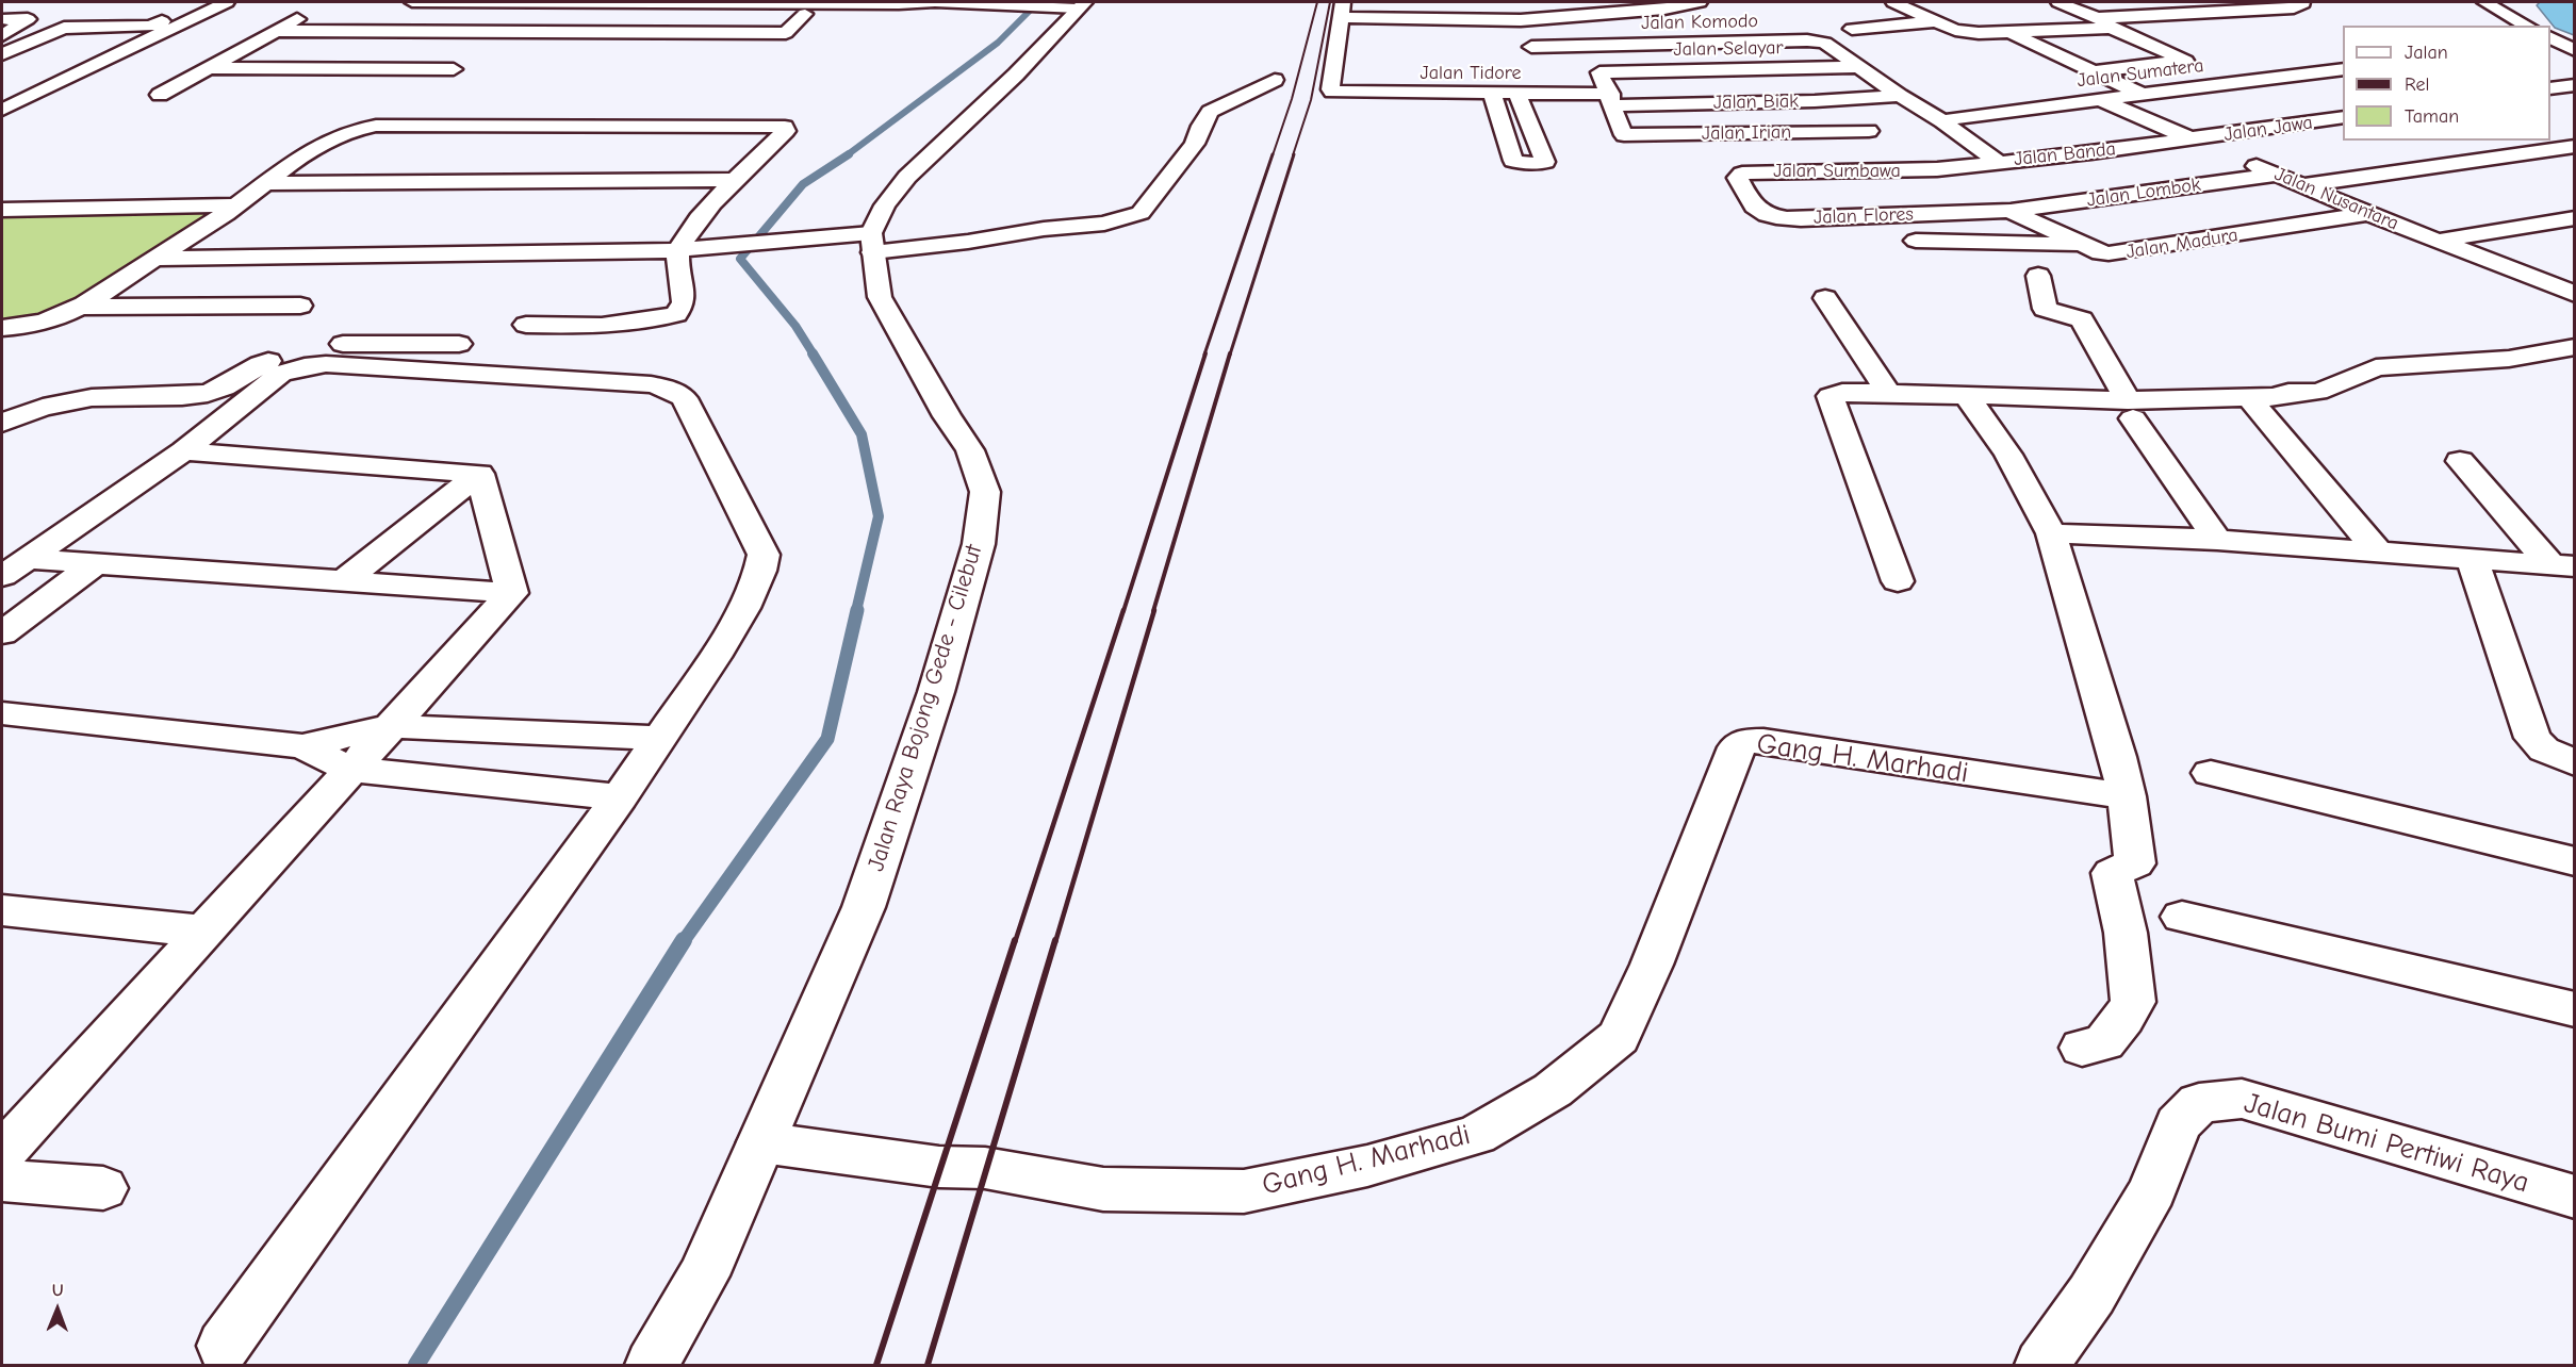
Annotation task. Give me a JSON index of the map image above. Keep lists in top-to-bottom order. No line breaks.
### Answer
{"streets":{"street":["Jalan Komodo","Jalan Selayar","Jalan Tidore","Jalan Sumatera","Jalan Biak","Jalan Jawa","Jalan Irian","Jalan Banda","Jalan Sumbawa","Jalan Lombok","Jalan Nusantara","Jalan Flores","Jalan Madura","Jalan Raya Bojong Gede - Cilebut","Gang H. Marhadi","Jalan Bumi Pertiwi Raya"]},"crossings":[["Jalan Komodo","Jalan Selayar"],["Jalan Tidore","Jalan Biak"],["Jalan Tidore","Jalan Irian"],["Jalan Sumatera","Jalan Nusantara"],["Jalan Biak","Jalan Irian"],["Jalan Biak","Jalan Madura"],["Jalan Jawa","Jalan Banda"],["Jalan Jawa","Jalan Nusantara"],["Jalan Irian","Jalan Madura"],["Jalan Banda","Jalan Sumbawa"],["Jalan Banda","Jalan Nusantara"],["Jalan Banda","Jalan Madura"],["Jalan Sumbawa","Jalan Flores"],["Jalan Sumbawa","Jalan Madura"],["Jalan Lombok","Jalan Nusantara"],["Jalan Lombok","Jalan Flores"],["Jalan Lombok","Jalan Madura"],["Jalan Nusantara","Jalan Madura"],["Jalan Flores","Jalan Madura"],["Jalan Raya Bojong Gede - Cilebut","Gang H. Marhadi"]],"legend":["Jalan","Rel","Taman"],"north":"top"}
